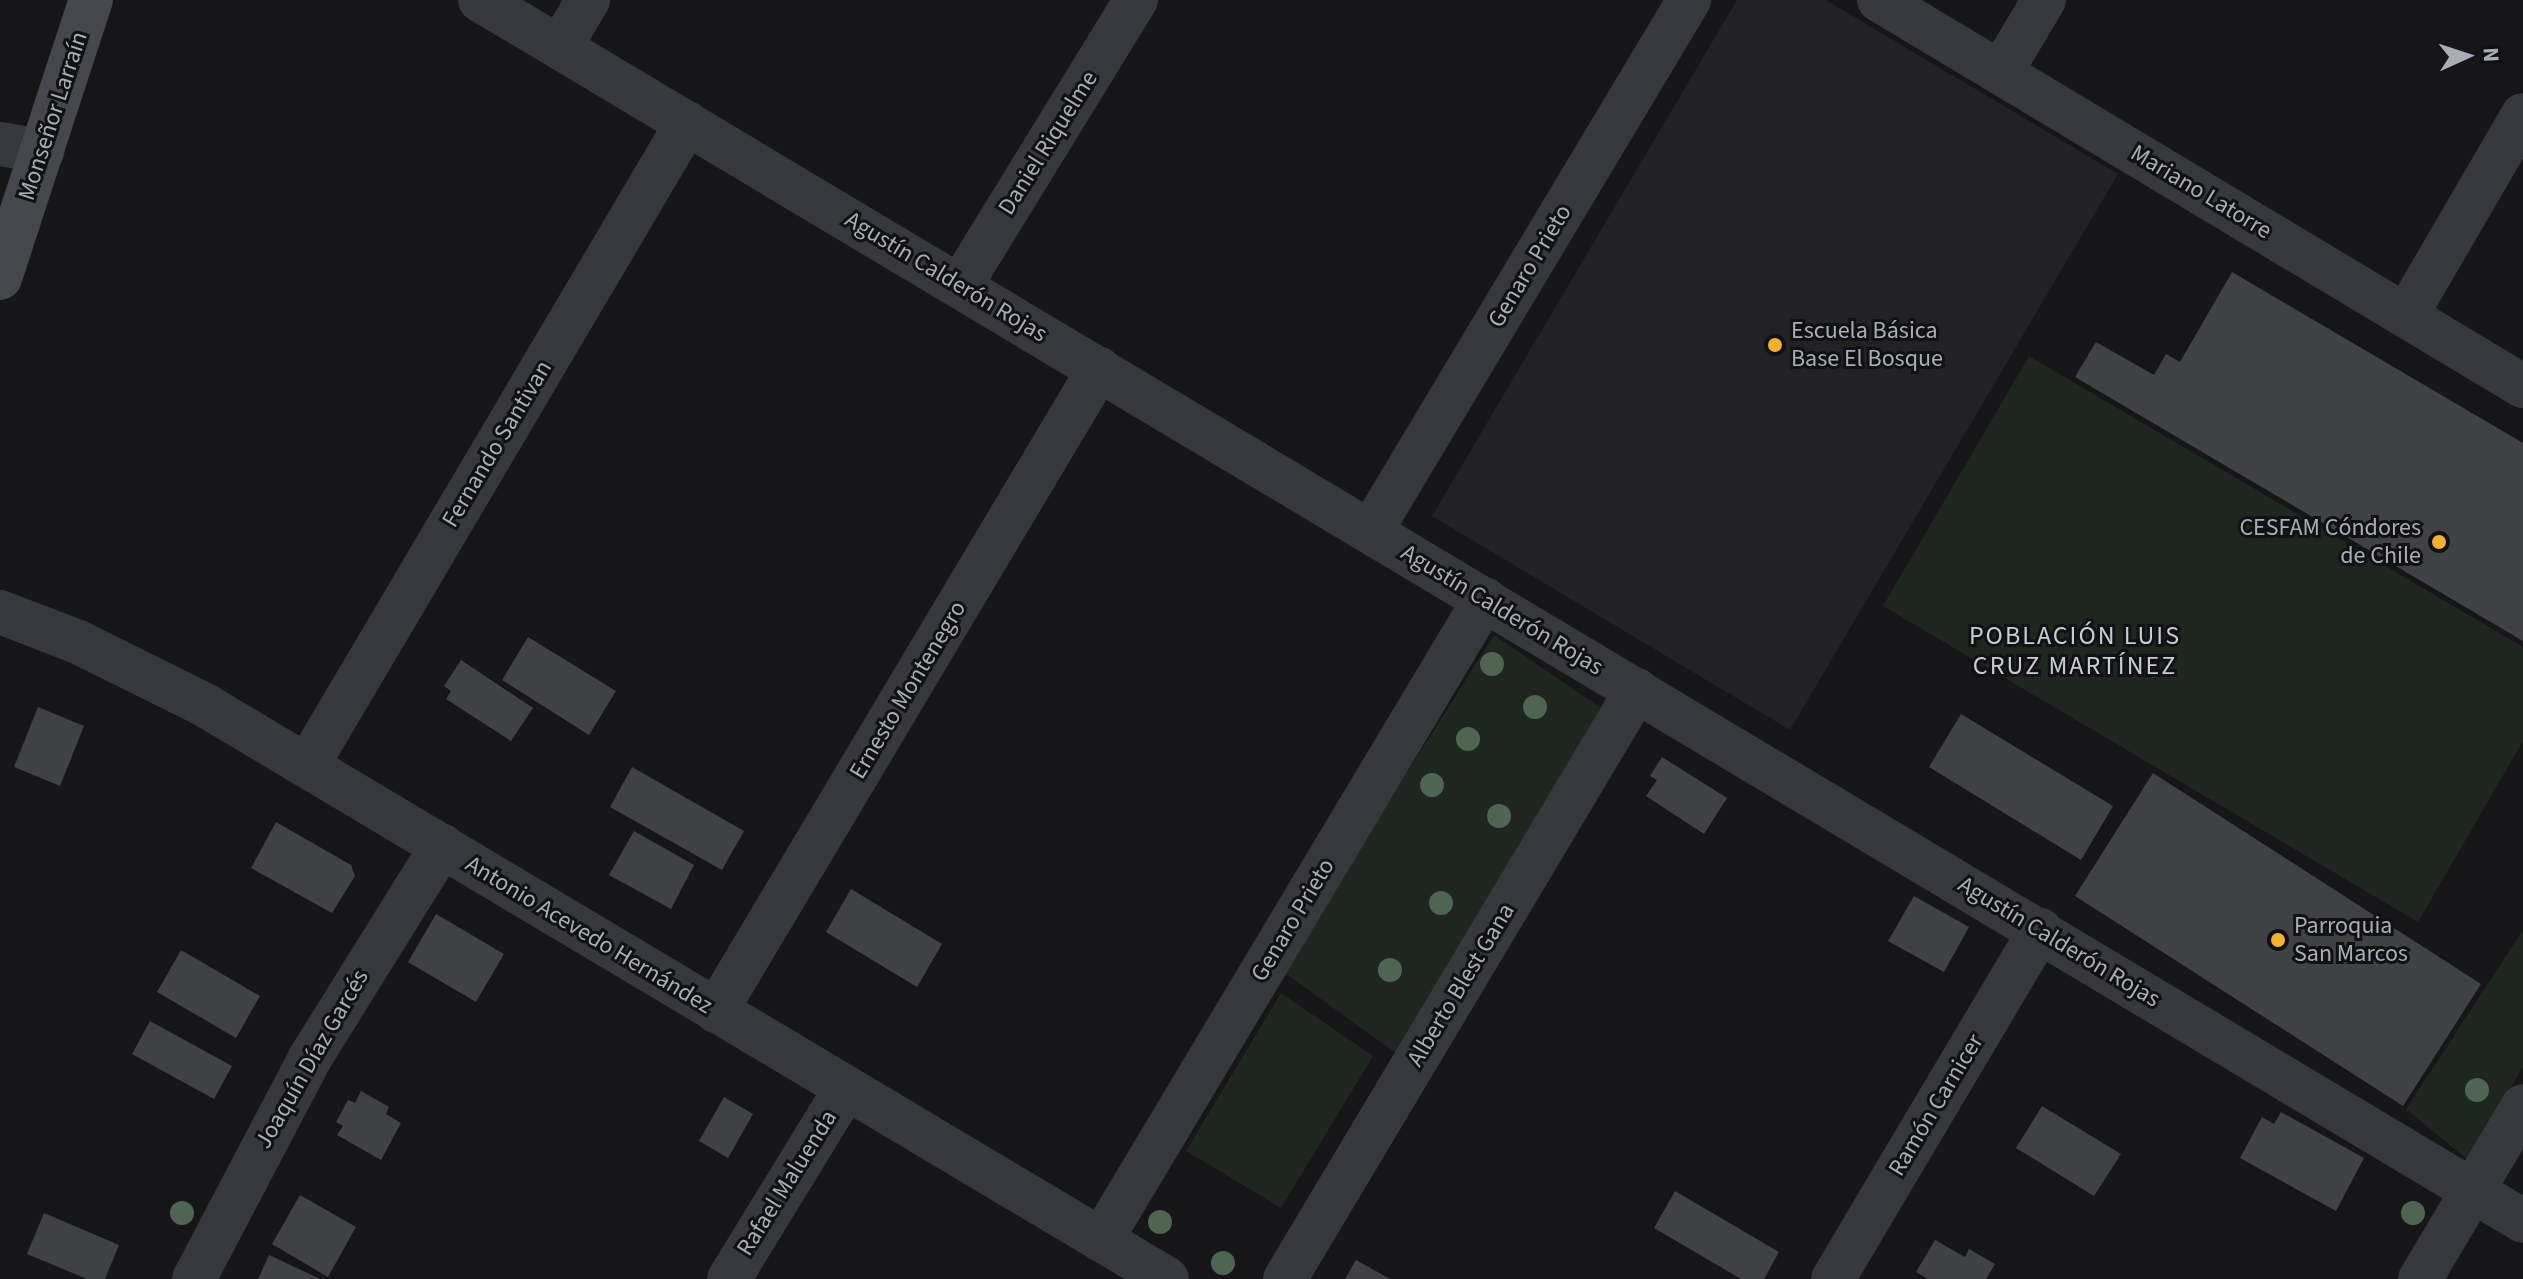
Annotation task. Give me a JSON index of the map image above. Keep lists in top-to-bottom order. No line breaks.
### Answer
{"streets":{"street":["Monseñor Larraín","Daniel Riquelme","Mariano Latorre","Genaro Prieto","Agustín Calderón Rojas","Fernando Santivan","Ernesto Montenegro","Antonio Acevedo Hernández","Alberto Blest Gana","Joaquín Díaz Garcés","Ramón Carnicer","Rafael Maluenda"]},"crossings":[["Daniel Riquelme","Agustín Calderón Rojas"],["Genaro Prieto","Agustín Calderón Rojas"],["Genaro Prieto","Antonio Acevedo Hernández"],["Agustín Calderón Rojas","Fernando Santivan"],["Agustín Calderón Rojas","Ernesto Montenegro"],["Agustín Calderón Rojas","Alberto Blest Gana"],["Agustín Calderón Rojas","Ramón Carnicer"],["Fernando Santivan","Antonio Acevedo Hernández"],["Ernesto Montenegro","Antonio Acevedo Hernández"],["Antonio Acevedo Hernández","Joaquín Díaz Garcés"],["Antonio Acevedo Hernández","Rafael Maluenda"]],"districts":["POBLACIÓN LUIS CRUZ MARTÍNEZ"],"places":["Escuela Básica Base El Bosque","CESFAM Cóndores de Chile","Parroquia San Marcos"],"north":"right"}
